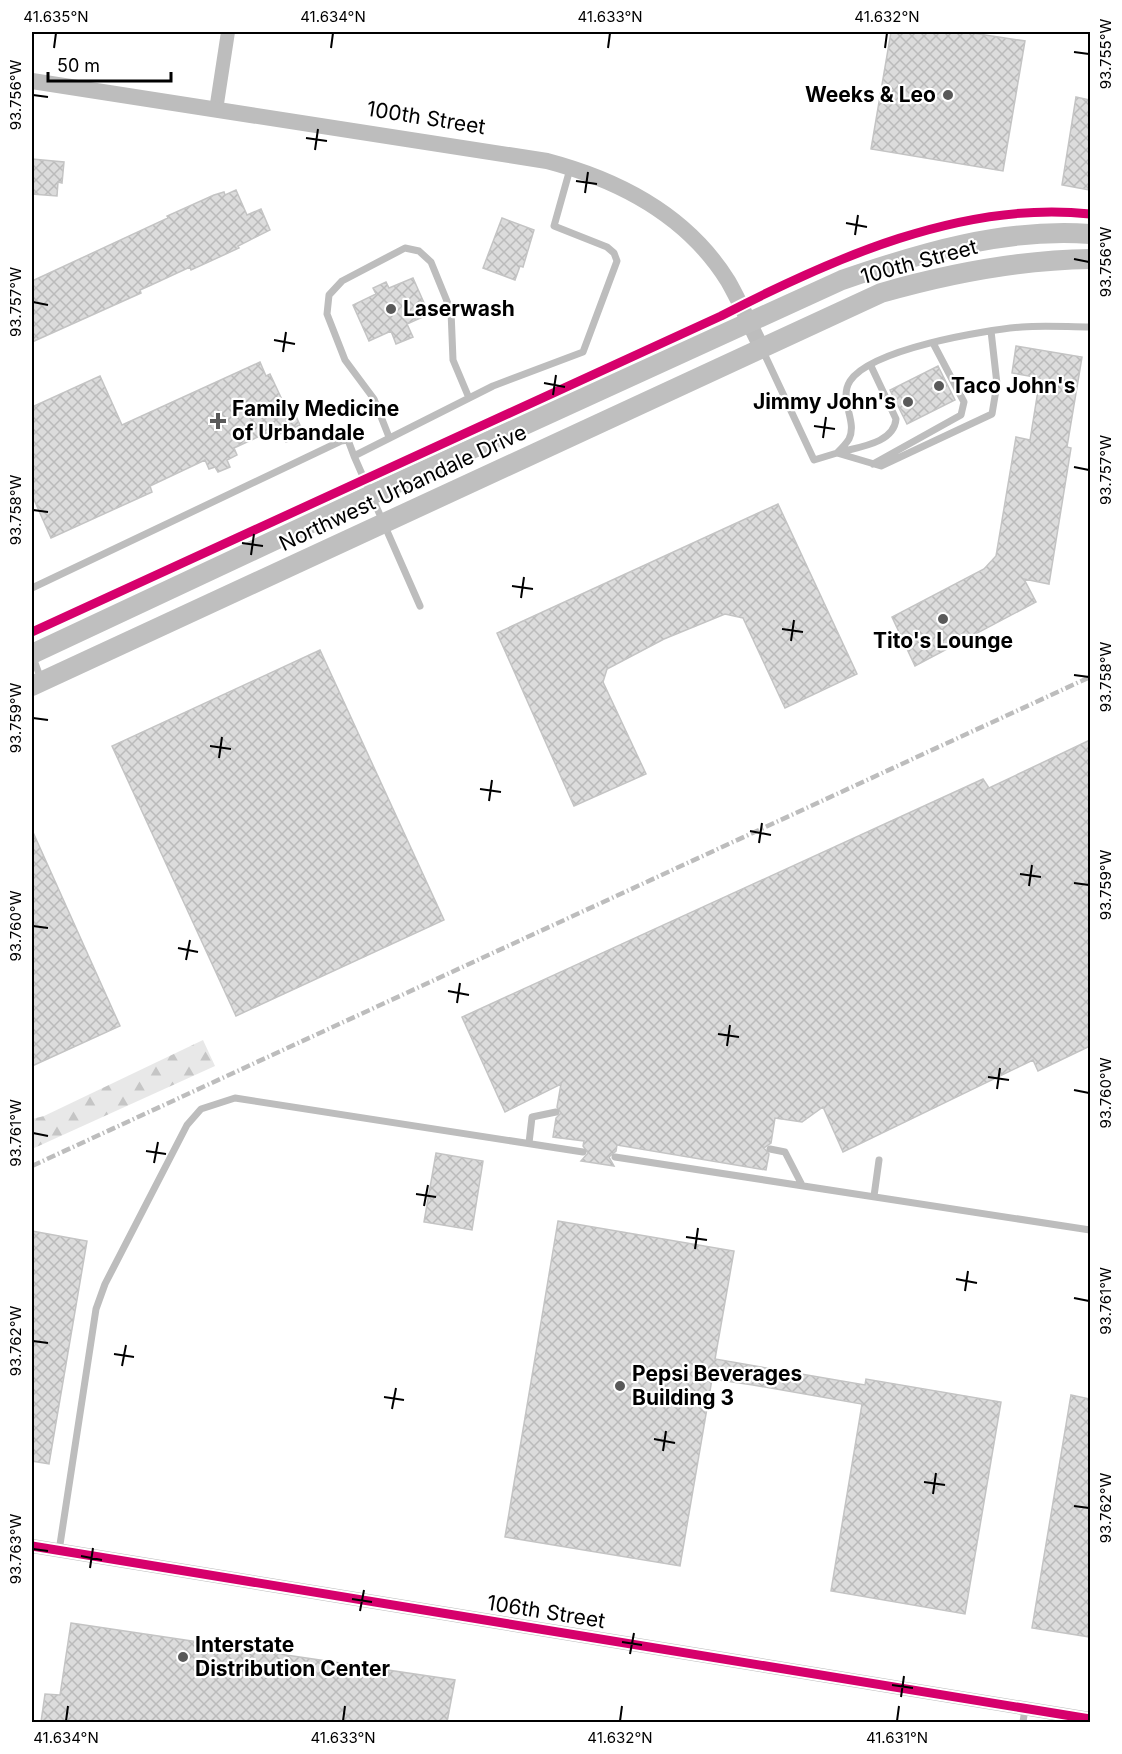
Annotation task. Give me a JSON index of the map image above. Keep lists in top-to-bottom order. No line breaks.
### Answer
{"streets":{"main road":["100th Street","Northwest Urbandale Drive"],"street":["106th Street"]},"crossings":[["100th Street","Northwest Urbandale Drive"]],"places":{"other":["Weeks & Leo","Laserwash","Taco John's","Jimmy John's","Tito's Lounge","Pepsi Beverages Building 3","Interstate Distribution Center"],"health":["Family Medicine of Urbandale"]},"scale_bar":"50 m","coordinates":["41.635°N","41.634°N","41.633°N","41.632°N","93.755°W","93.756°W","93.757°W","93.758°W","93.759°W","93.760°W","93.761°W","93.762°W","93.763°W","41.631°N"]}
